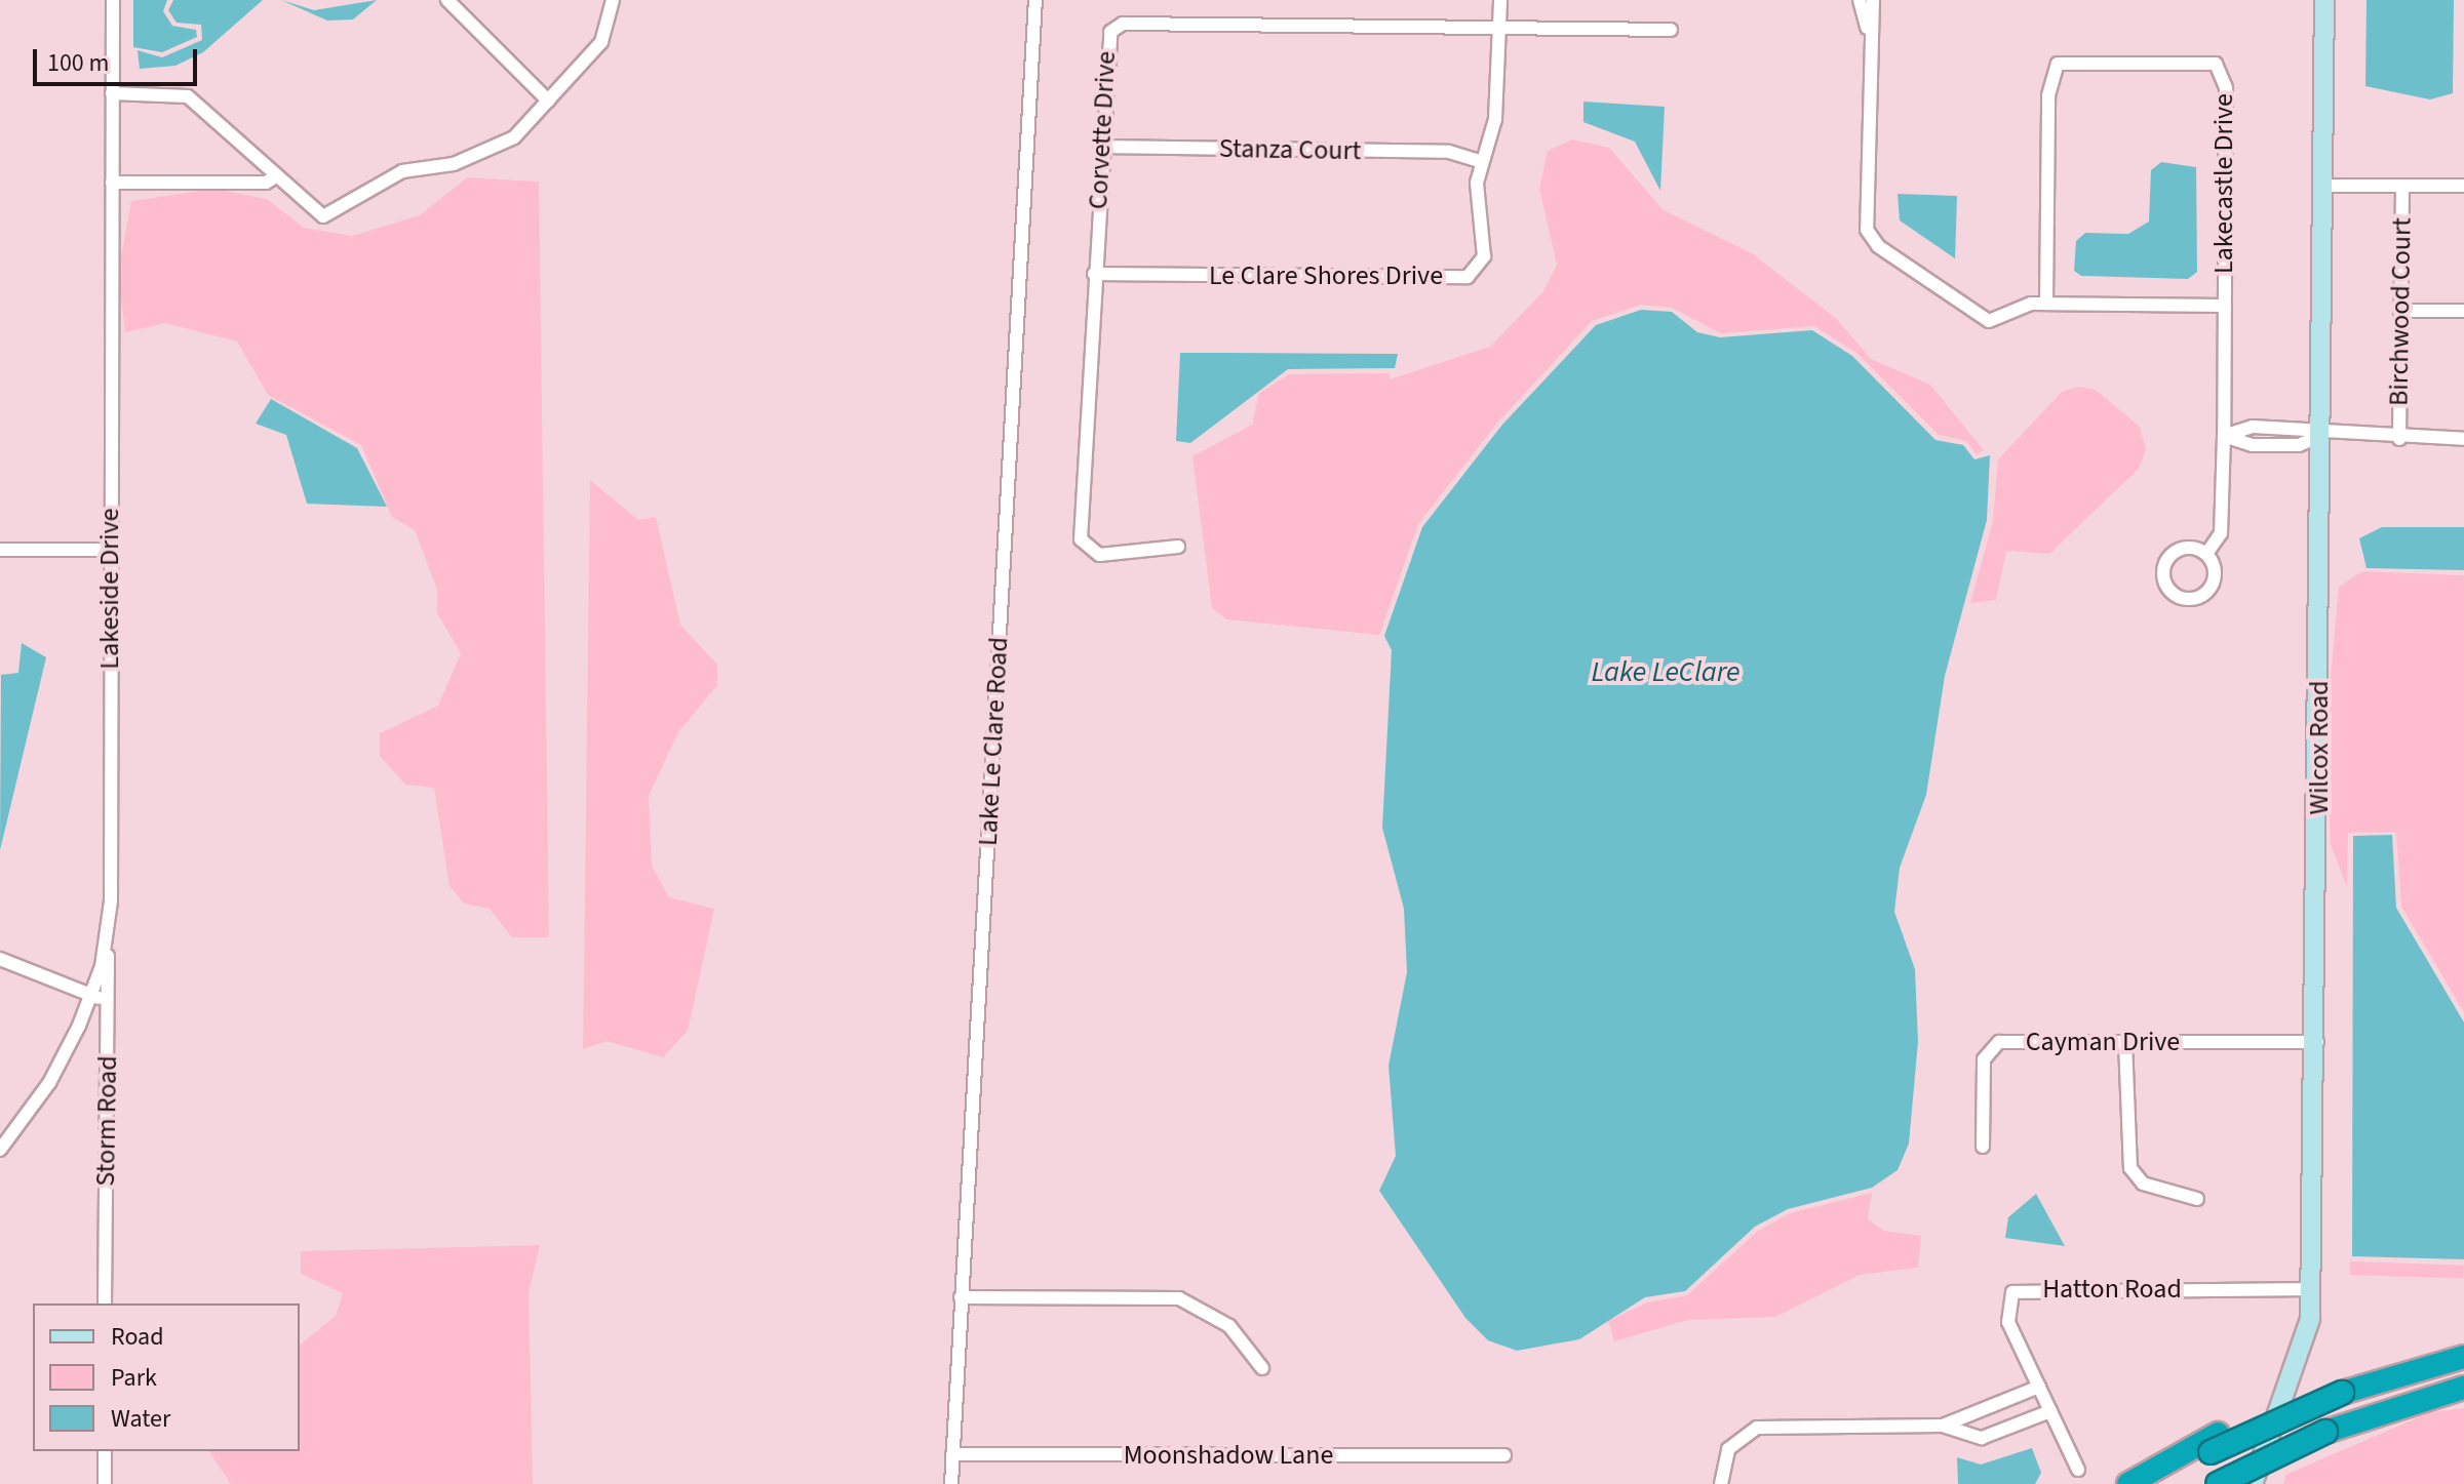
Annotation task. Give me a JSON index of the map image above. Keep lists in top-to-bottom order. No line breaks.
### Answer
{"streets":{"street":["Corvette Drive","Stanza Court","Lakecastle Drive","Le Clare Shores Drive","Birchwood Court","Lakeside Drive","Lake Le Clare Road","Wilcox Road","Cayman Drive","Storm Road","Hatton Road","Moonshadow Lane"]},"crossings":[["Corvette Drive","Stanza Court"],["Corvette Drive","Le Clare Shores Drive"],["Stanza Court","Le Clare Shores Drive"],["Lakeside Drive","Storm Road"],["Lake Le Clare Road","Moonshadow Lane"],["Wilcox Road","Cayman Drive"],["Wilcox Road","Hatton Road"]],"water":["Lake LeClare"],"legend":["Road","Park","Water"],"scale_bar":"100 m"}
